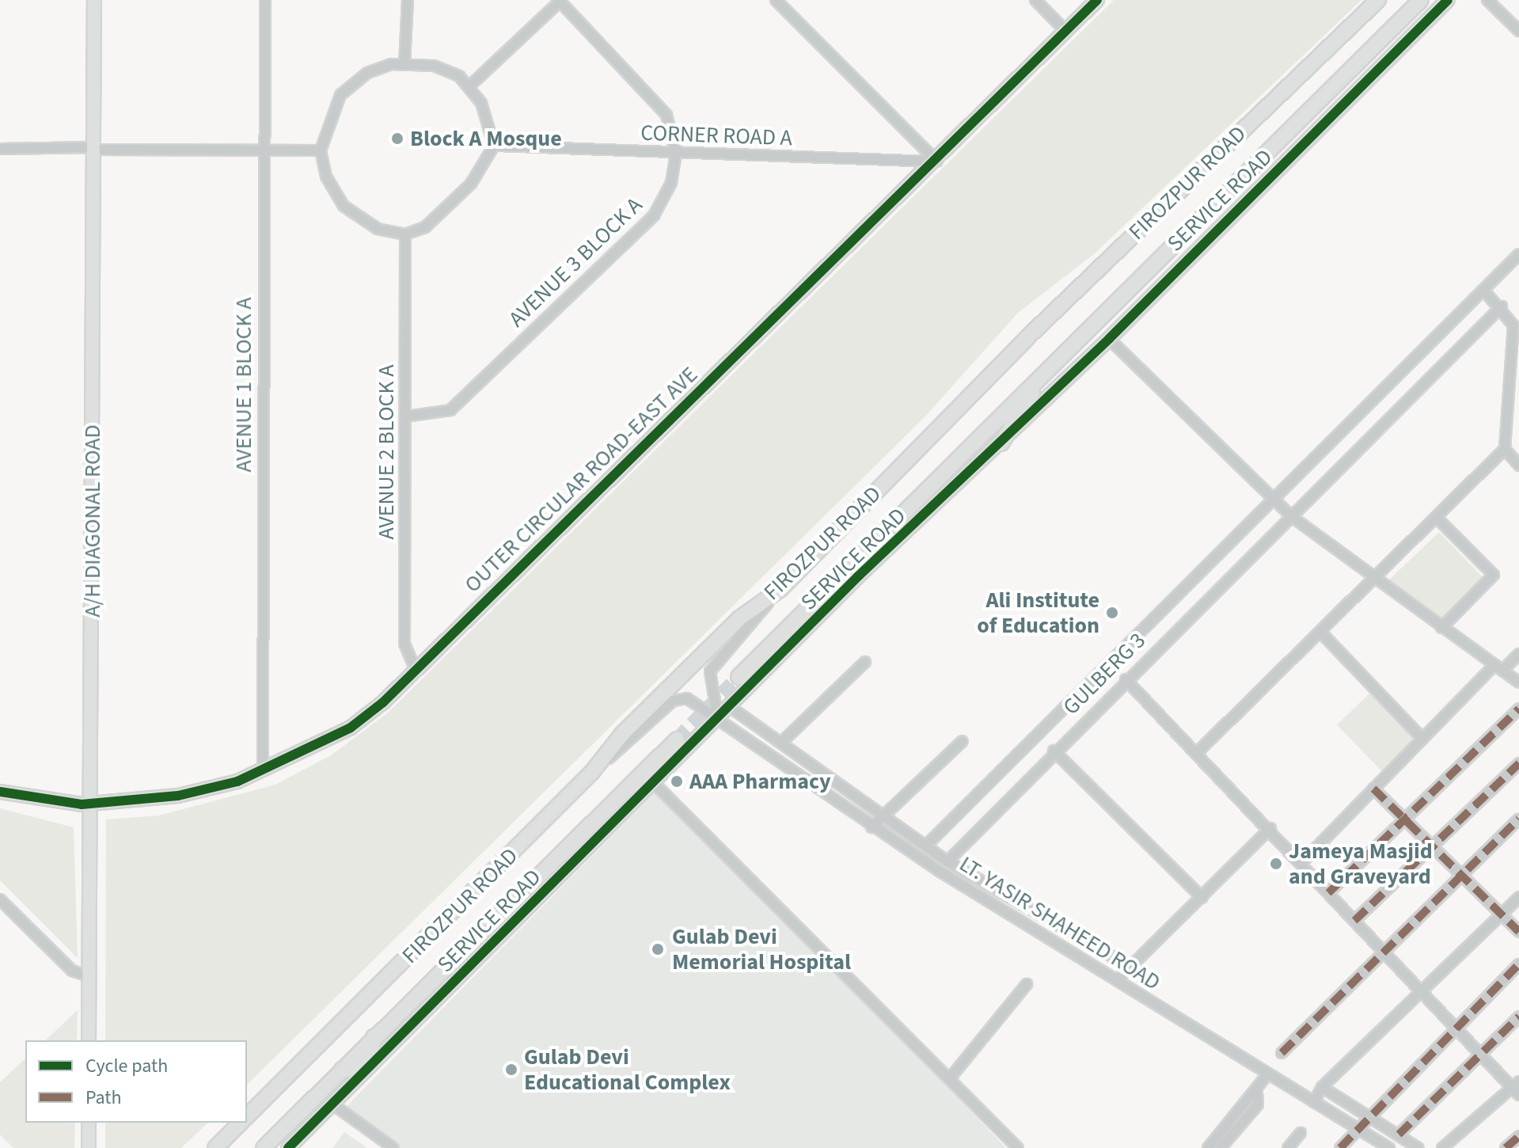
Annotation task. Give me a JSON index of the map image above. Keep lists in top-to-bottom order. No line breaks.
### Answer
{"streets":{"main road":["FIROZPUR ROAD"],"street":["CORNER ROAD A","SERVICE ROAD","AVENUE 3 BLOCK A","AVENUE 1 BLOCK A","AVENUE 2 BLOCK A","OUTER CIRCULAR ROAD-EAST AVE","A/H DIAGONAL ROAD","GULBERG 3","LT. YASIR SHAHEED ROAD"]},"crossings":[["CORNER ROAD A","AVENUE 3 BLOCK A"],["CORNER ROAD A","AVENUE 2 BLOCK A"],["CORNER ROAD A","OUTER CIRCULAR ROAD-EAST AVE"],["FIROZPUR ROAD","LT. YASIR SHAHEED ROAD"],["SERVICE ROAD","LT. YASIR SHAHEED ROAD"],["AVENUE 3 BLOCK A","AVENUE 2 BLOCK A"],["AVENUE 1 BLOCK A","OUTER CIRCULAR ROAD-EAST AVE"],["AVENUE 2 BLOCK A","OUTER CIRCULAR ROAD-EAST AVE"],["OUTER CIRCULAR ROAD-EAST AVE","A/H DIAGONAL ROAD"]],"places":["Block A Mosque","Ali Institute of Education","AAA Pharmacy","Jameya Masjid and Graveyard","Gulab Devi Memorial Hospital","Gulab Devi Educational Complex"],"legend":["Cycle path","Path"]}
